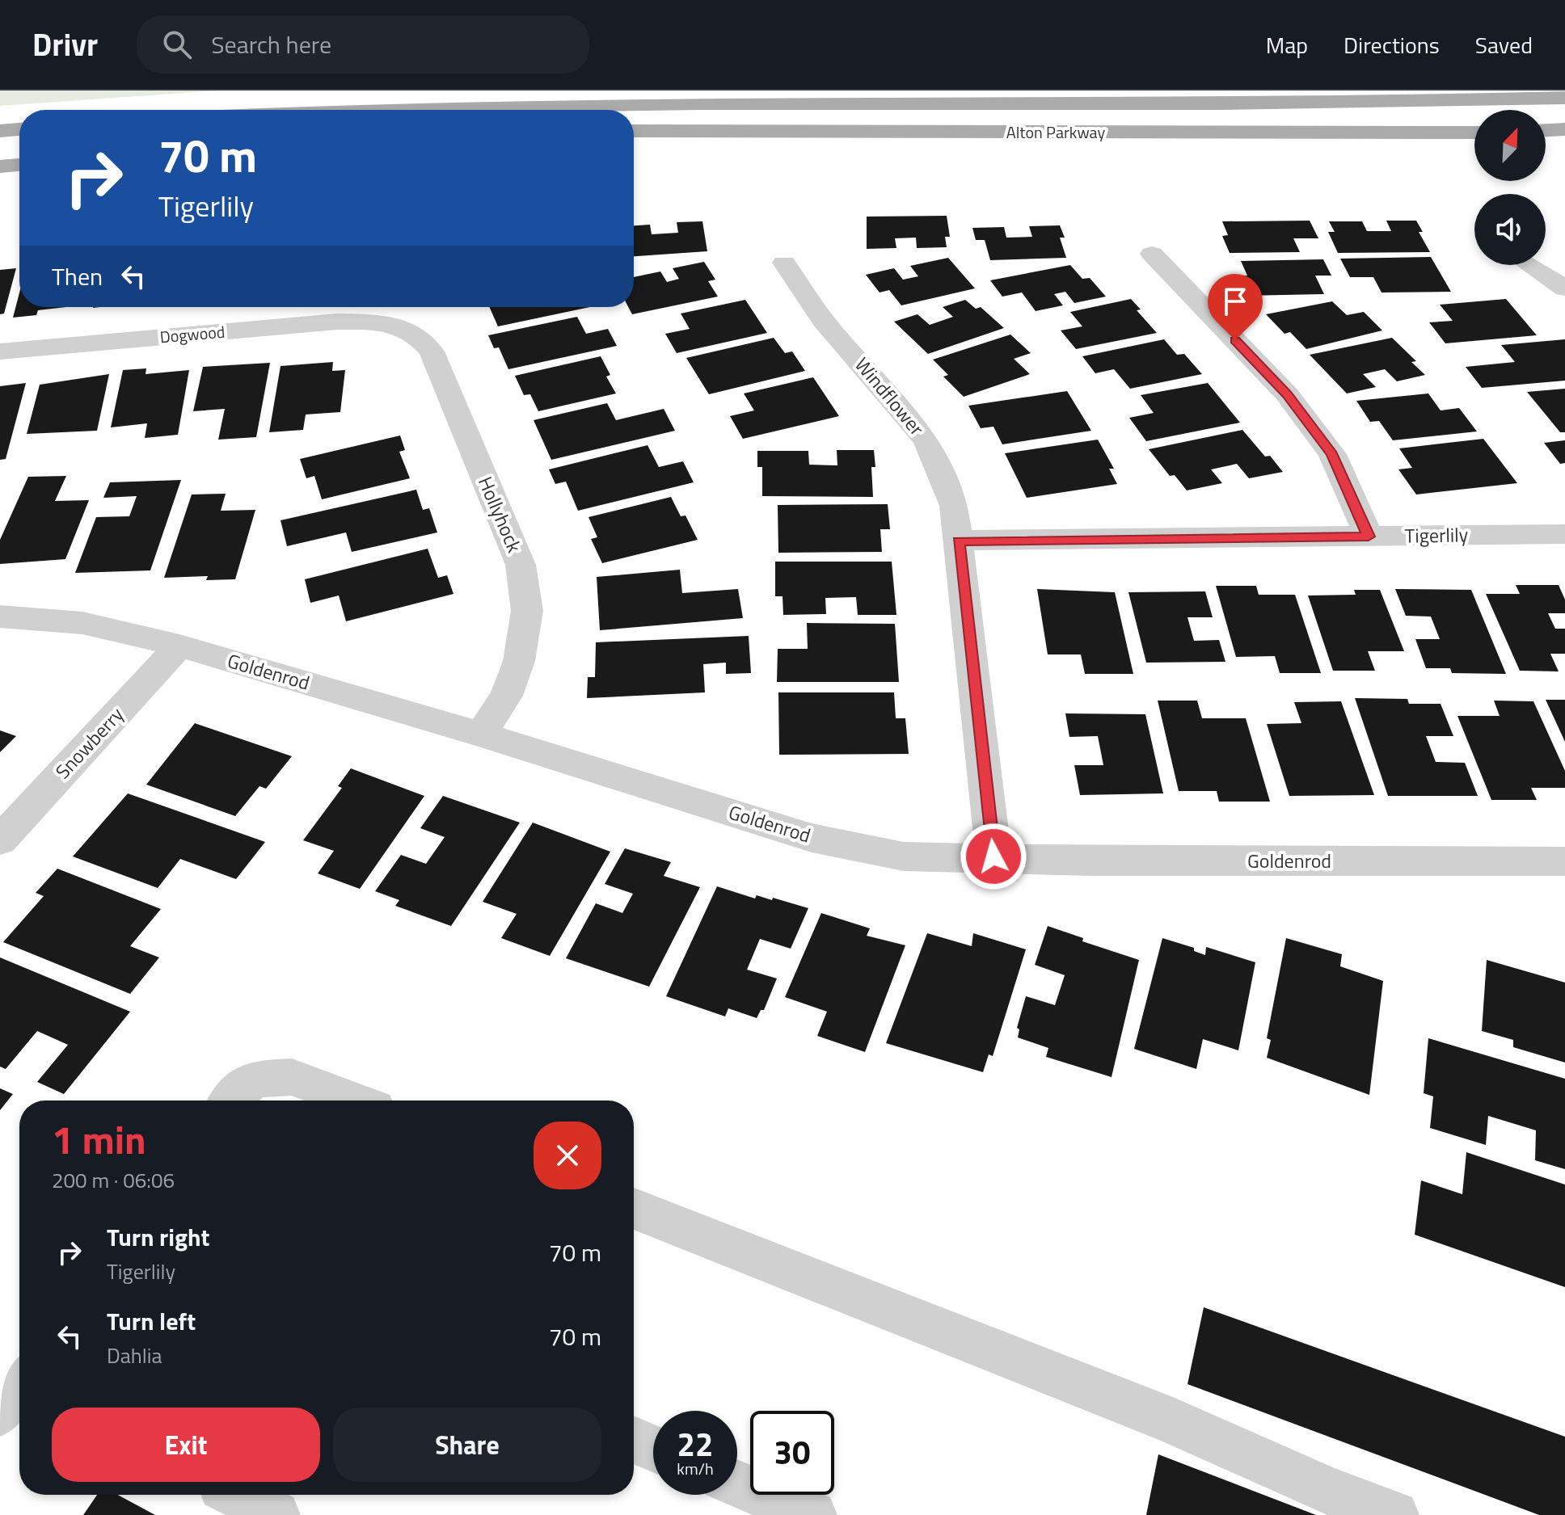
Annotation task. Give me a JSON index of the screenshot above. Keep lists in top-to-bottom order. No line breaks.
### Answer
{"streets":{"main road":["Alton Parkway"],"street":["Dogwood","Windflower","Hollyhock","Tigerlily","Goldenrod","Snowberry"]},"crossings":[["Dogwood","Hollyhock"],["Windflower","Tigerlily"],["Windflower","Goldenrod"],["Hollyhock","Goldenrod"],["Goldenrod","Snowberry"]],"north":"top right","page":{"header":"Drivr","search":"Search here","nav":["Map","Directions","Saved"],"turn":["70 m","Tigerlily"],"then":"Then","heading":["1 min","200 m · 06:06"],"list":[{"name":"Turn right","note":"Tigerlily","value":"70 m"},{"name":"Turn left","note":"Dahlia","value":"70 m"}],"buttons":["Exit","Share"],"speed":"22 km/h","limit":"30"}}
